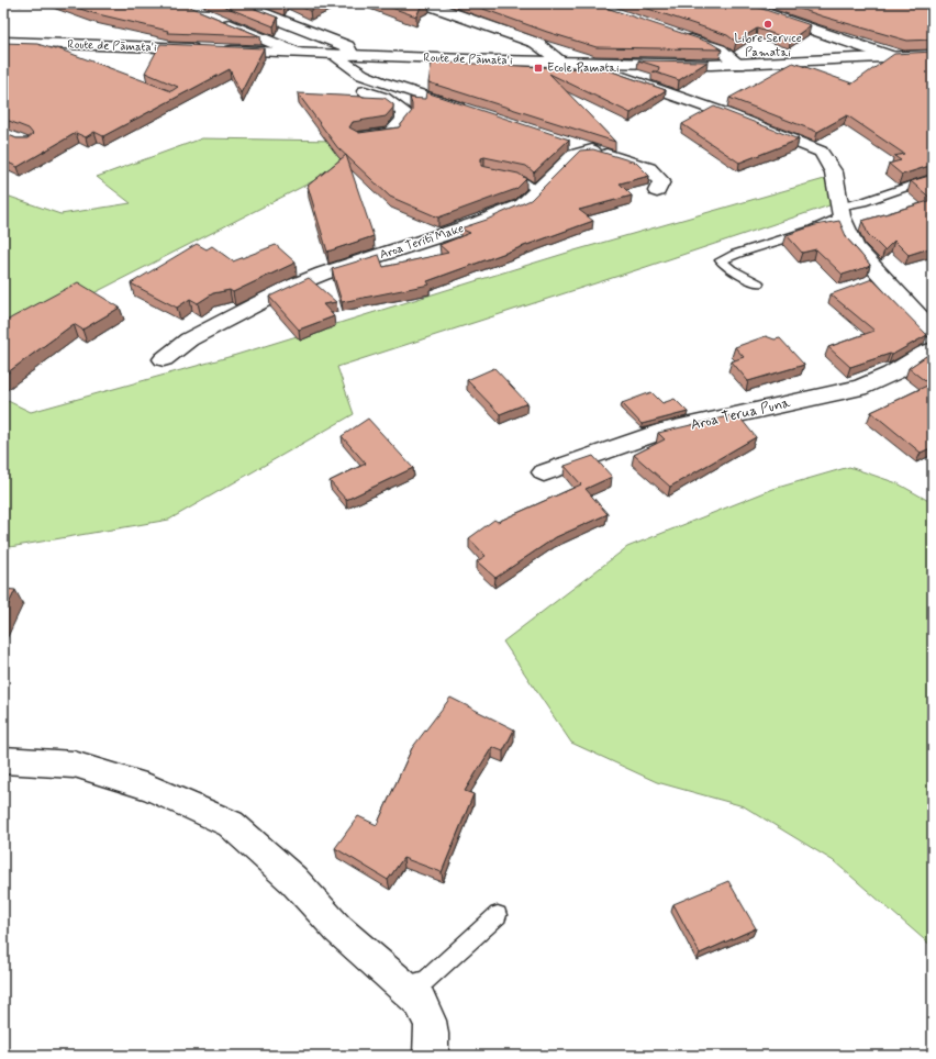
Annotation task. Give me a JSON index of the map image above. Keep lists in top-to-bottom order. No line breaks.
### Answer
{"streets":{"street":["Route de Pāmata'i","Aroa Teriti Make","Aroa Terua Puna"]},"places":{"other":["Libre Service Pamatai"],"transit":["Ecole Pamatai"]}}
